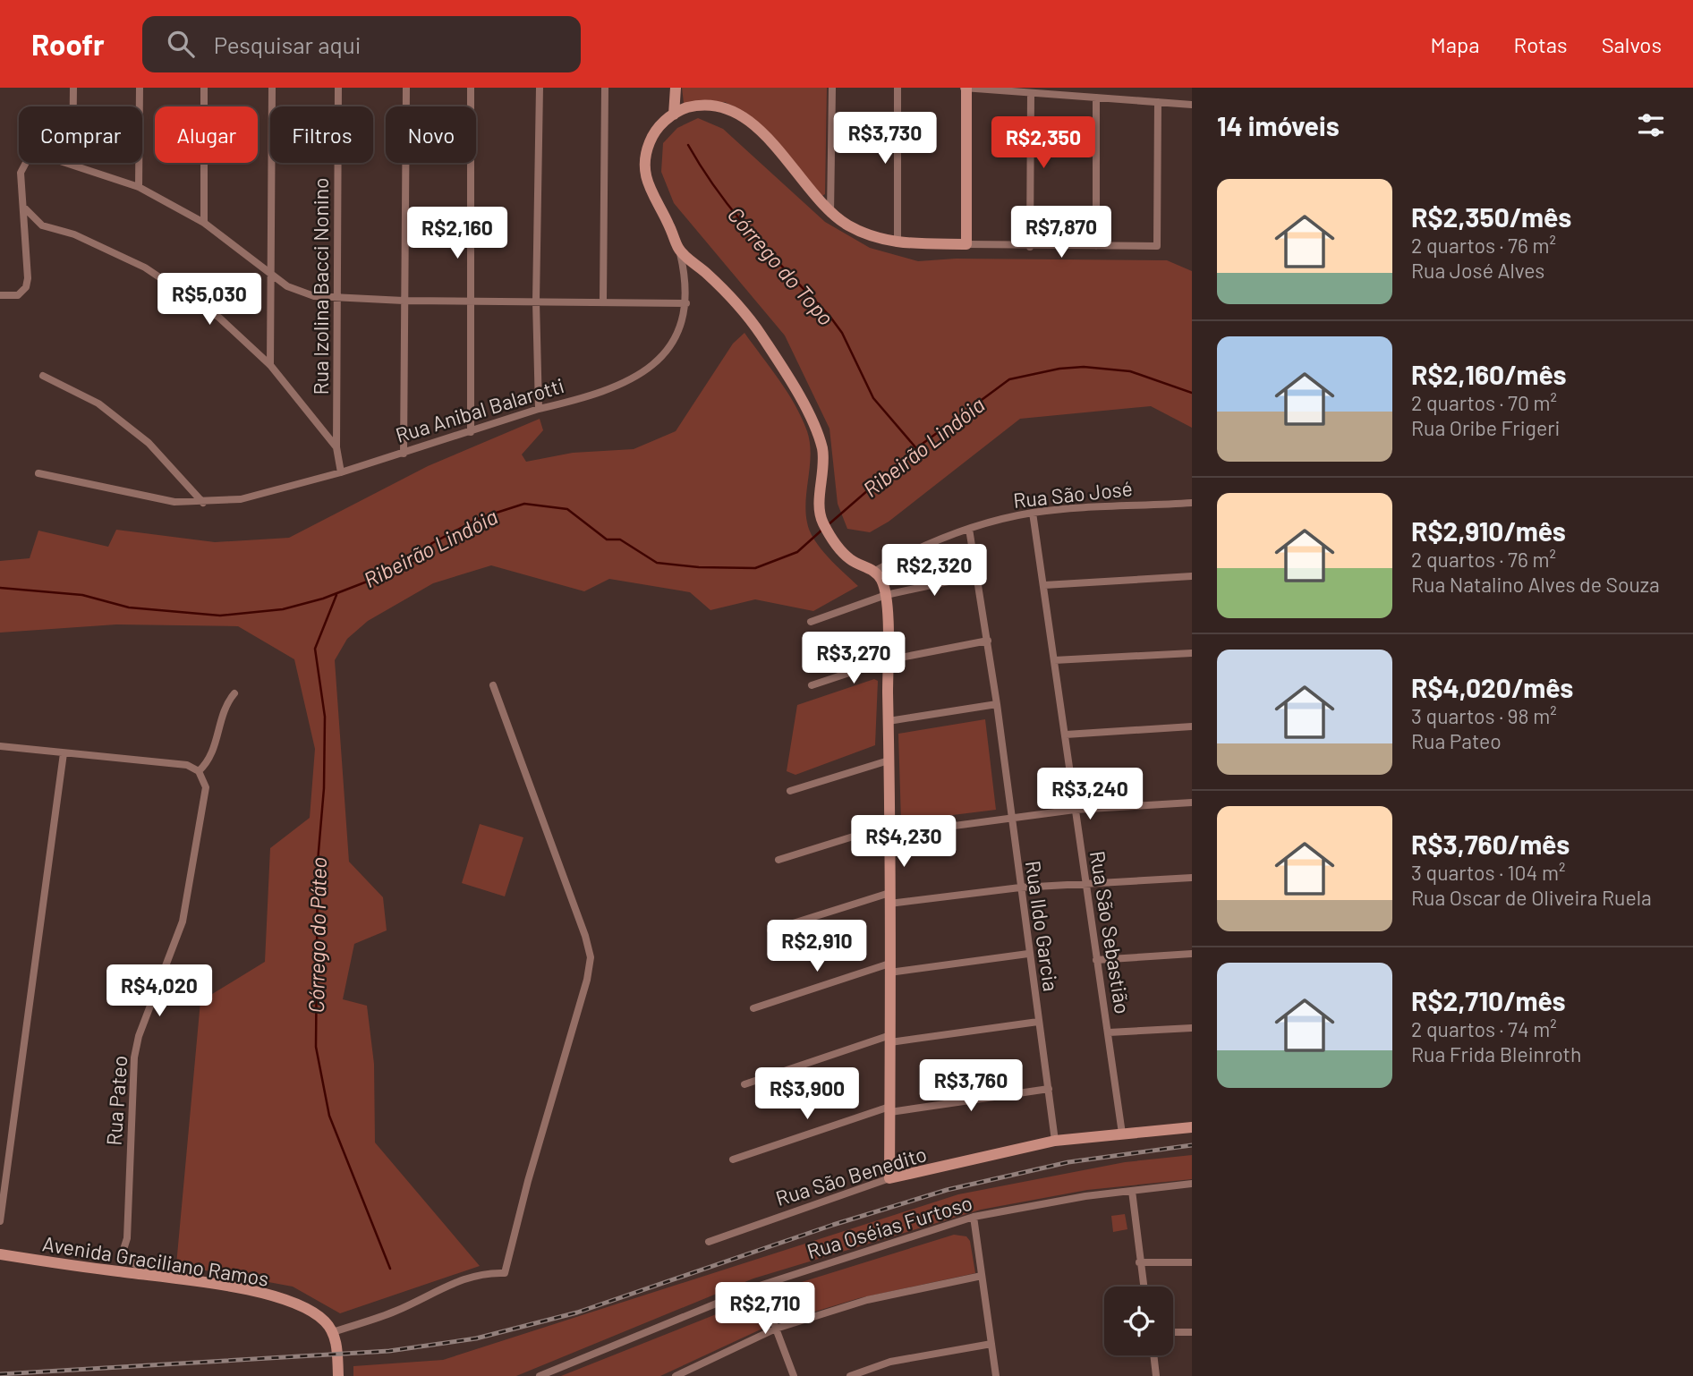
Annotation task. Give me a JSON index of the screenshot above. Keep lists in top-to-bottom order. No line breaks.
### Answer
{"streets":{"street":["Rua Izolina Bacci Nonino","Rua Anibal Balarotti","Rua São José","Rua Ildo Garcia","Rua São Sebastião","Rua Pateo","Rua São Benedito","Rua Oséias Furtoso","Avenida Graciliano Ramos"]},"crossings":[["Rua São José","Rua Ildo Garcia"],["Rua São José","Rua São Sebastião"],["Rua Ildo Garcia","Rua São Benedito"],["Rua São Sebastião","Rua São Benedito"],["Rua Pateo","Avenida Graciliano Ramos"]],"water":["Córrego do Topo","Ribeirão Lindóia","Córrego do Páteo"],"page":{"header":"Roofr","search":"Pesquisar aqui","nav":["Mapa","Rotas","Salvos"],"heading":"14 imóveis","chip":["Comprar","Alugar","Filtros","Novo"],"price":["R$3,730","R$2,350","R$7,870","R$2,160","R$5,030","R$2,320","R$3,270","R$3,240","R$4,230","R$2,910","R$4,020","R$3,760","R$3,900","R$2,710"],"list":[{"name":"R$2,350/mês","note":"2 quartos · 76 m² · Rua José Alves"},{"name":"R$2,160/mês","note":"2 quartos · 70 m² · Rua Oribe Frigeri"},{"name":"R$2,910/mês","note":"2 quartos · 76 m² · Rua Natalino Alves de Souza"},{"name":"R$4,020/mês","note":"3 quartos · 98 m² · Rua Pateo"},{"name":"R$3,760/mês","note":"3 quartos · 104 m² · Rua Oscar de Oliveira Ruela"},{"name":"R$2,710/mês","note":"2 quartos · 74 m² · Rua Frida Bleinroth"}]}}
